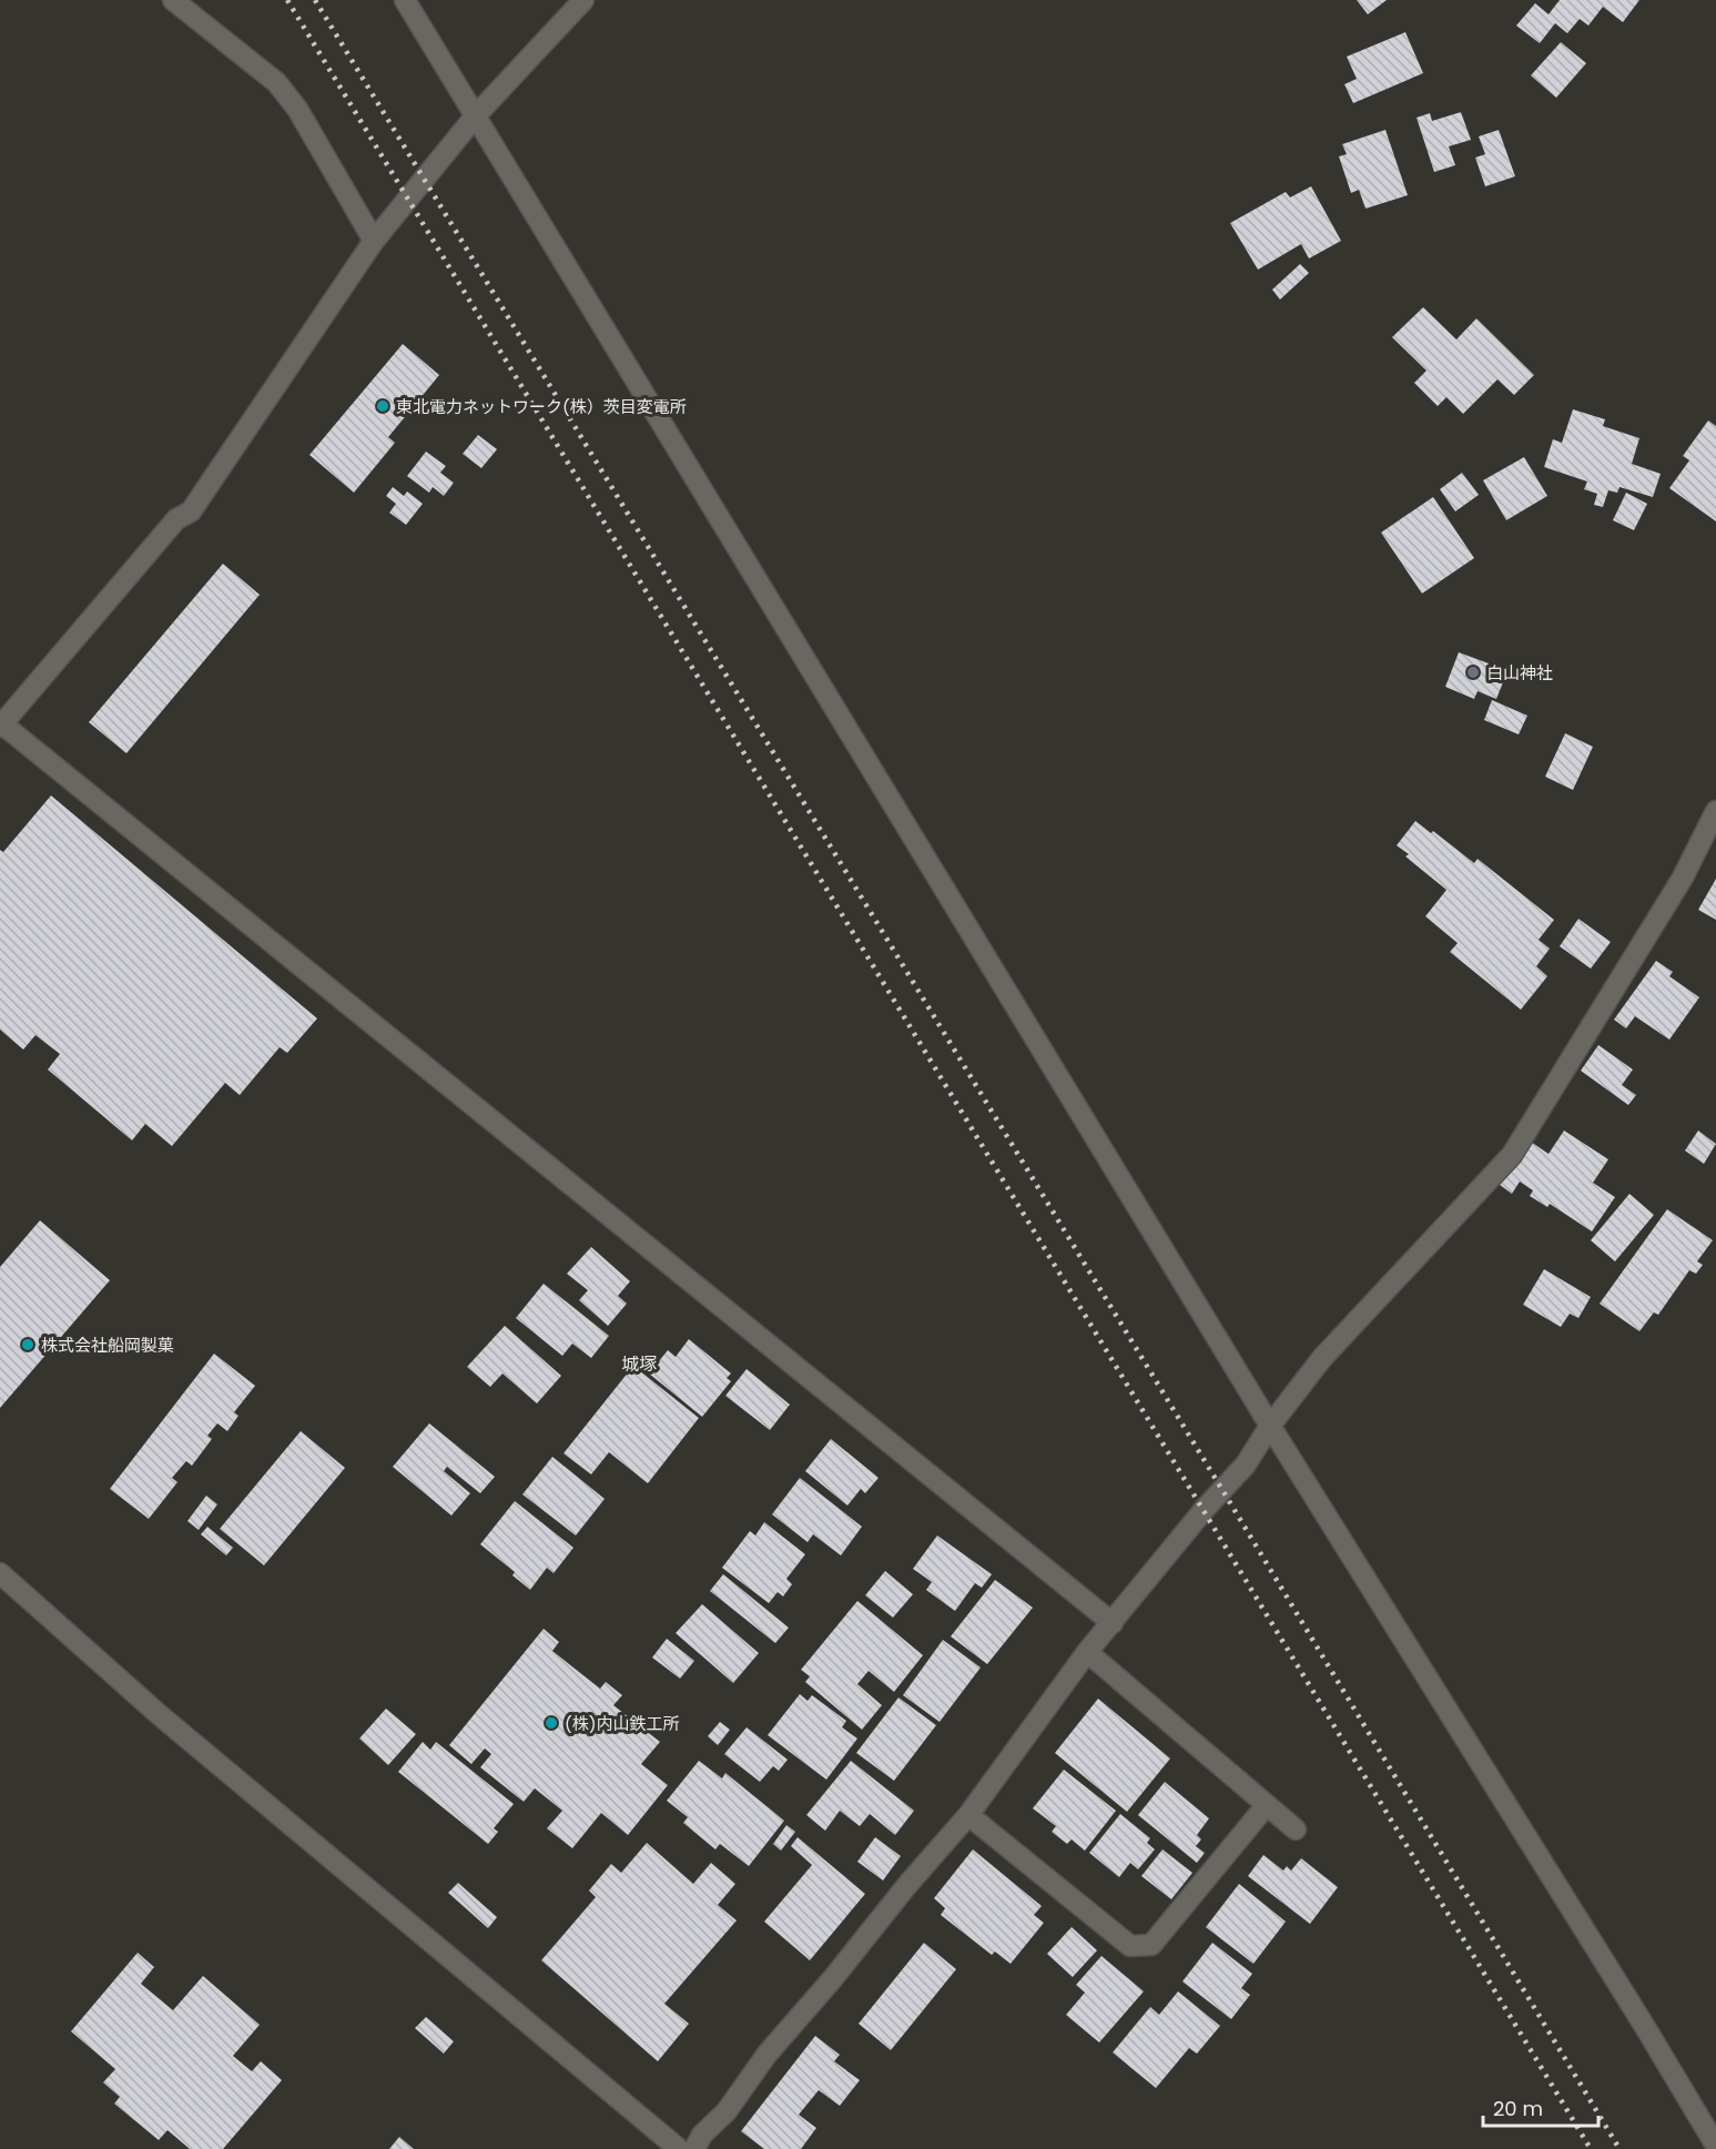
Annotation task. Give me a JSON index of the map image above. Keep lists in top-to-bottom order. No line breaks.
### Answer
{"districts":["城塚"],"places":["東北電力ネットワーク(株）茨目変電所","白山神社","株式会社船岡製菓","(株)内山鉄工所"],"scale_bar":"20 m"}
